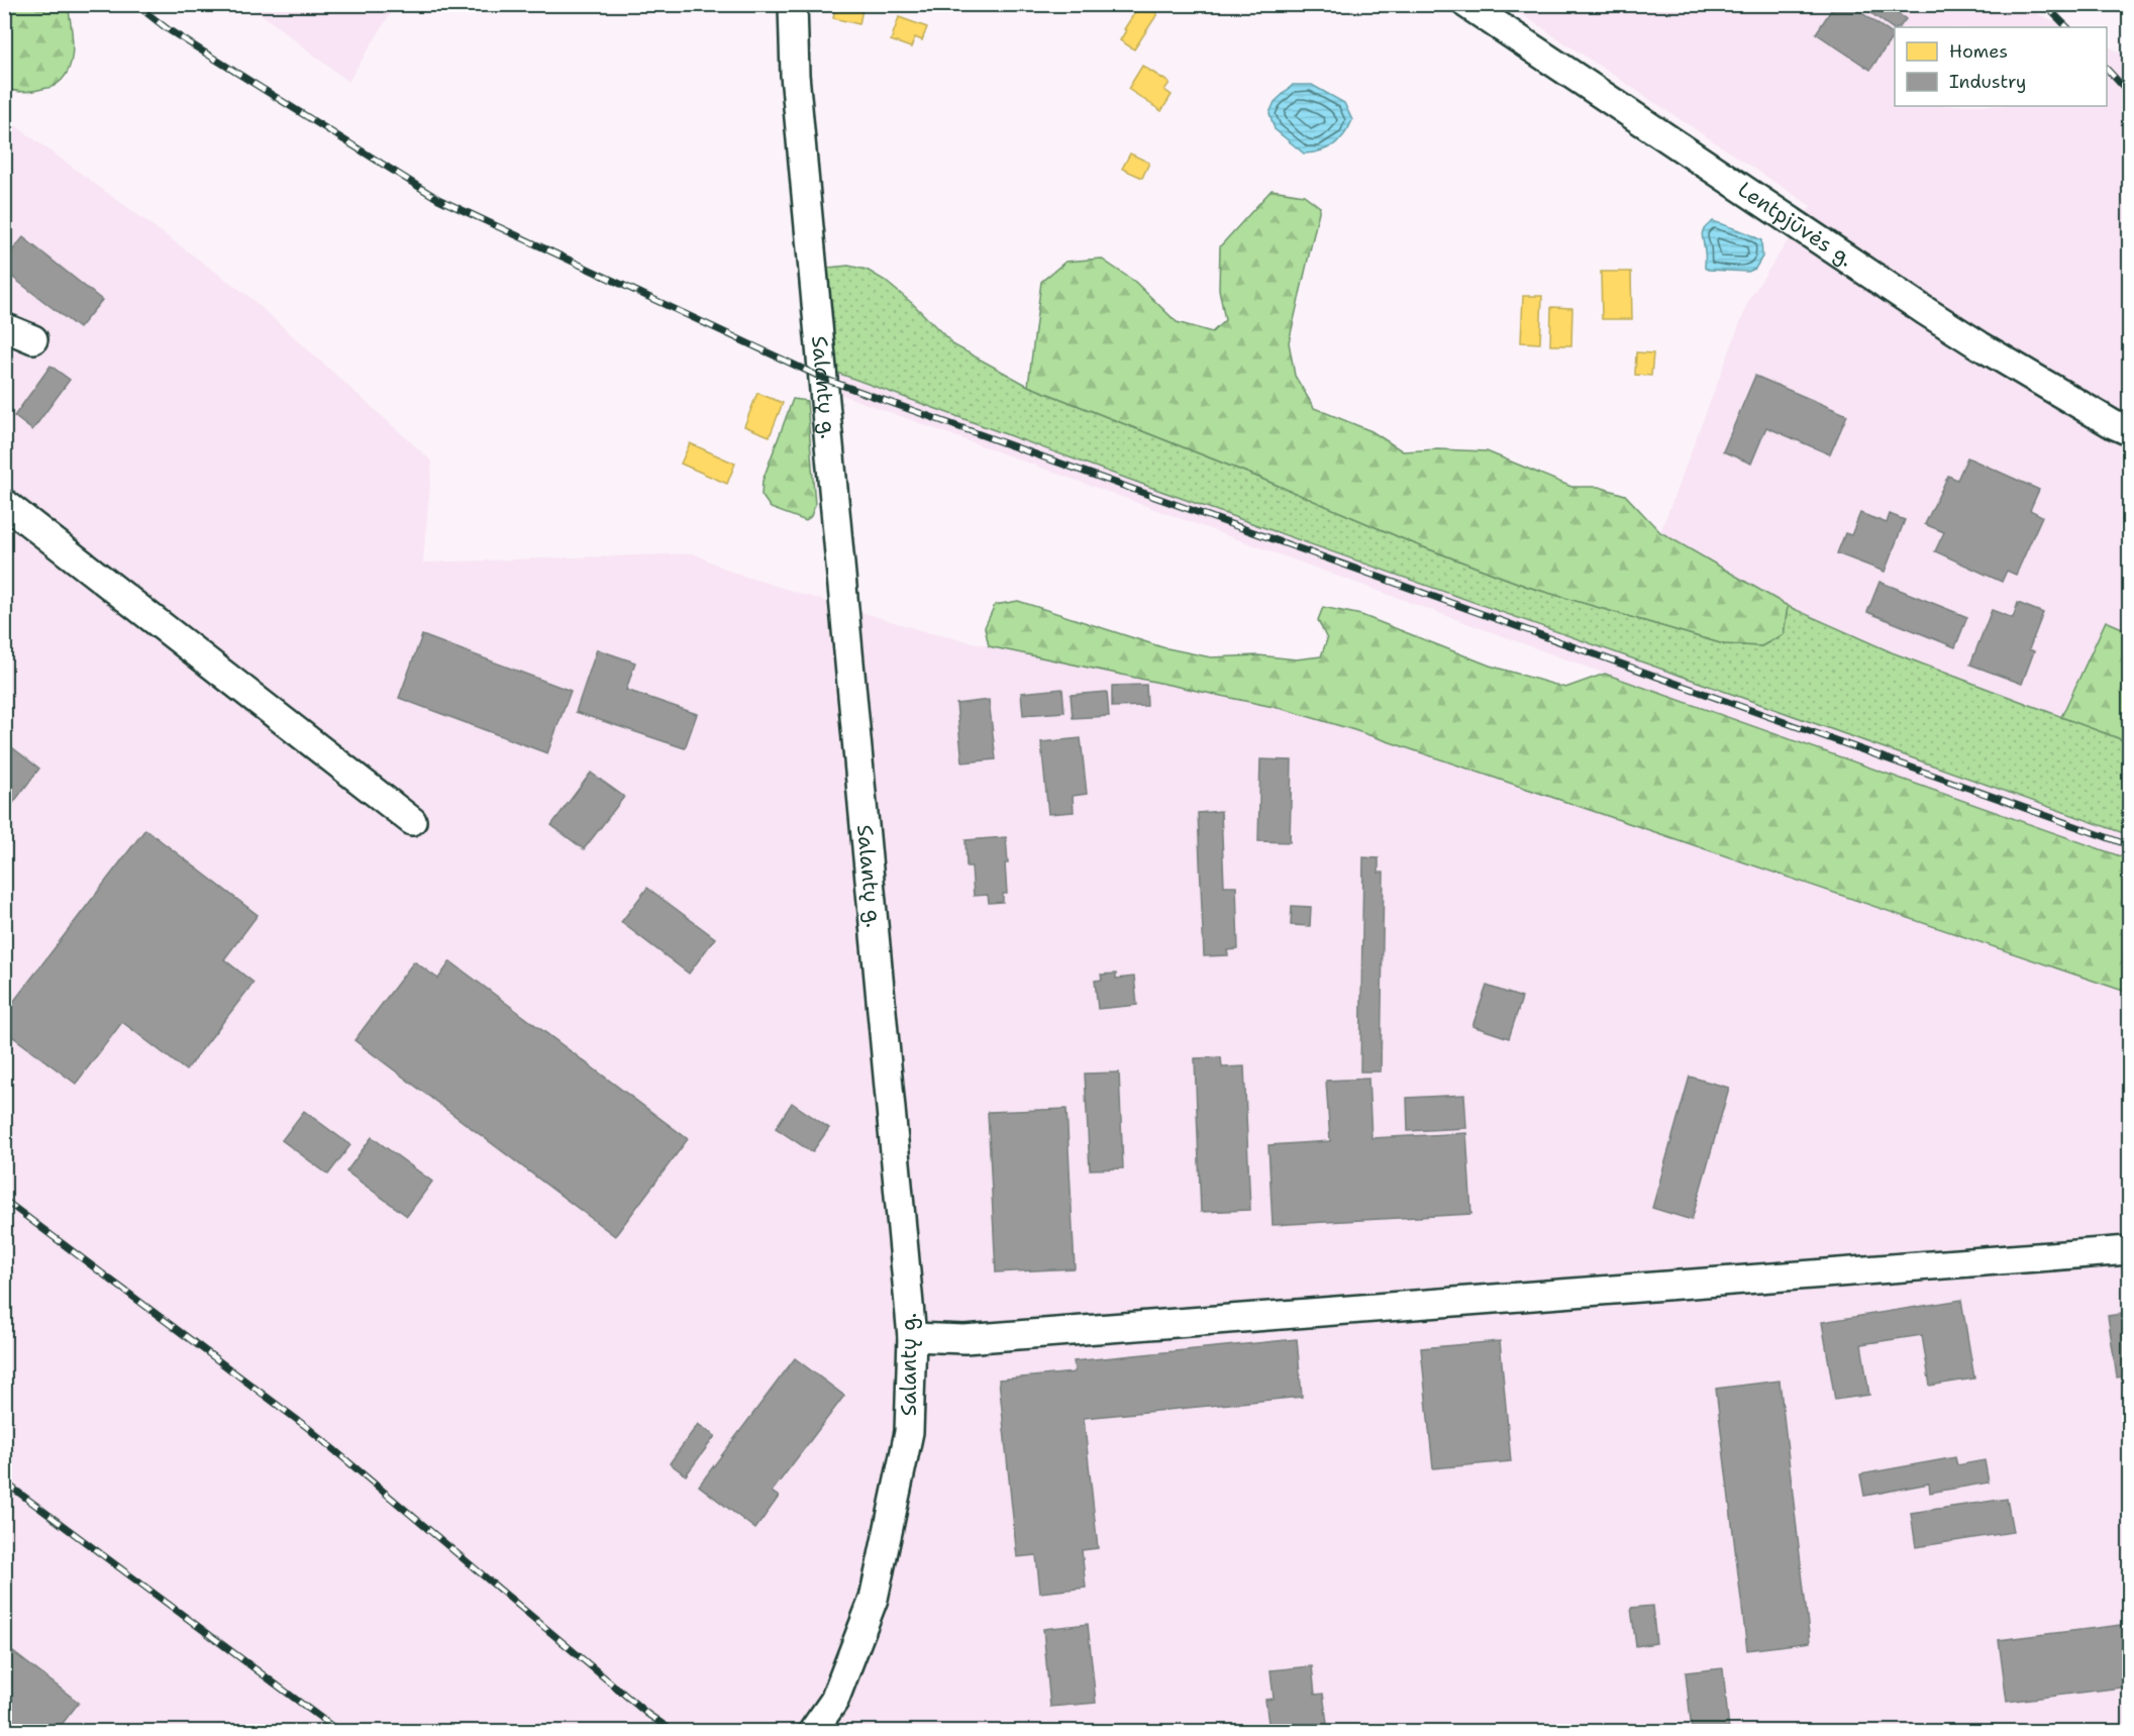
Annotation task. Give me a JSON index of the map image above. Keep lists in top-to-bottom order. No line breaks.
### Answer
{"streets":{"street":["Lentpjūvės g.","Salantų g."]},"legend":["Homes","Industry"]}
